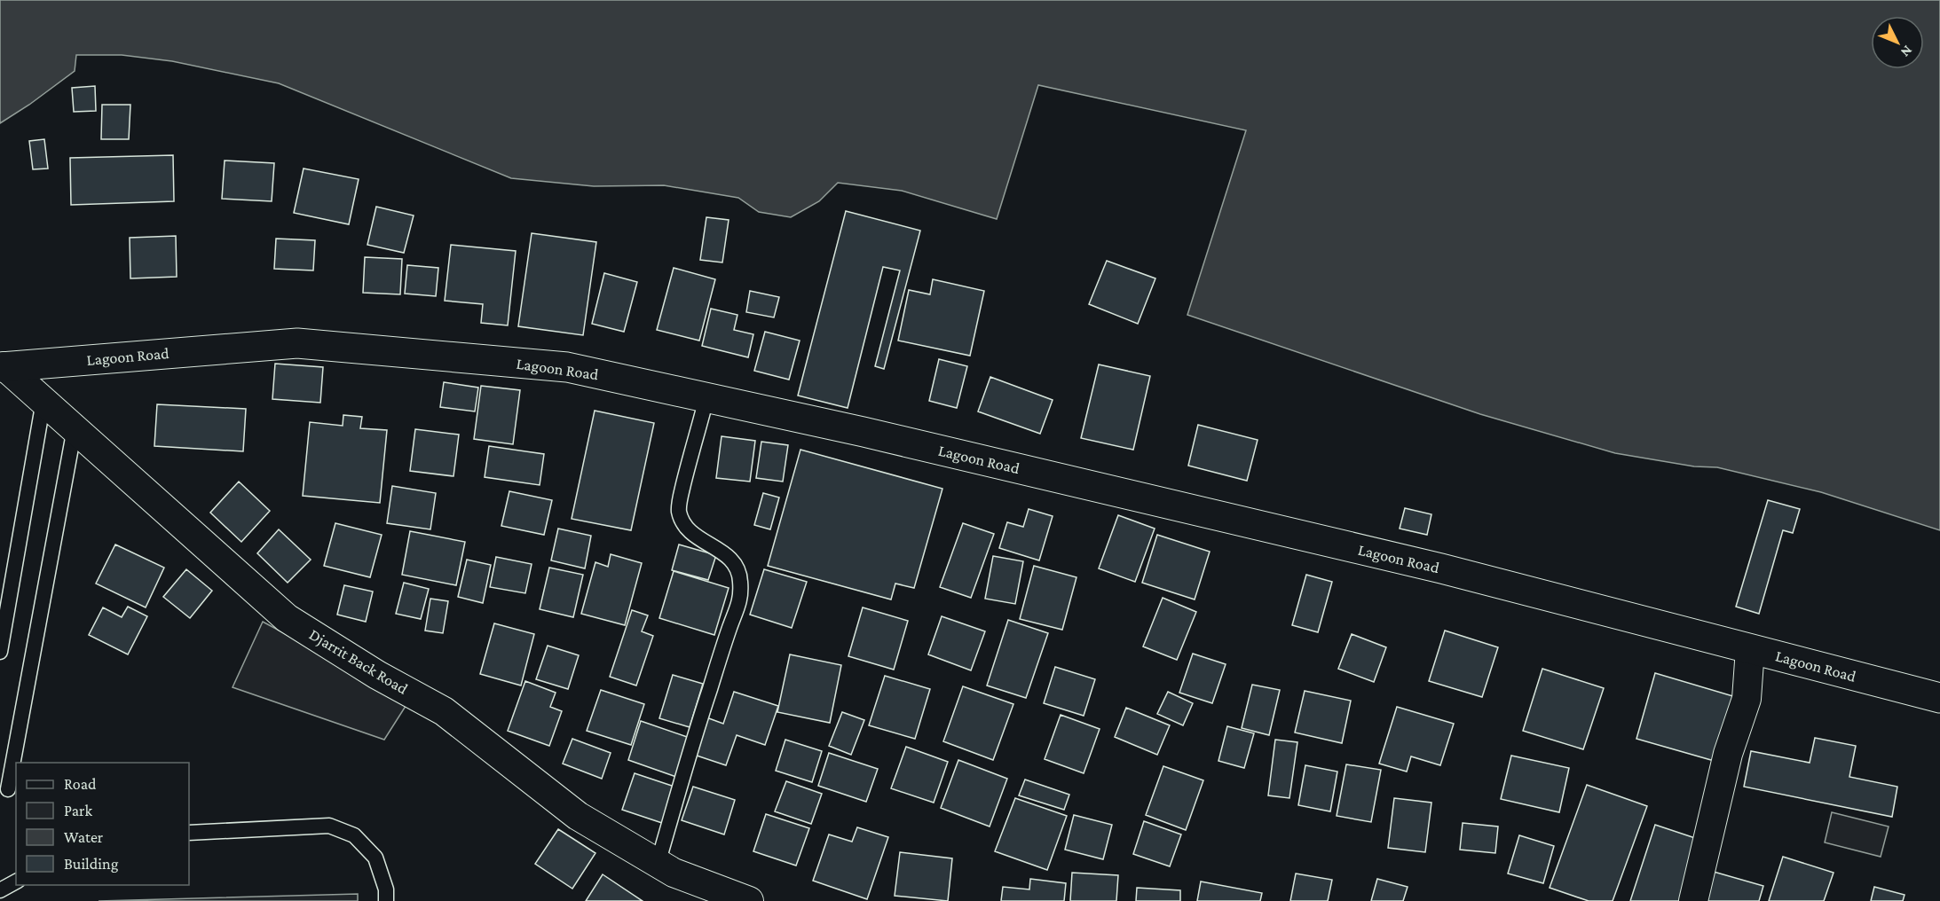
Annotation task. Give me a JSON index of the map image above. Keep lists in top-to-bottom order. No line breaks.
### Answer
{"streets":{"main road":["Lagoon Road"],"street":["Djarrit Back Road"]},"crossings":[["Lagoon Road","Djarrit Back Road"]],"legend":["Road","Park","Water","Building"],"north":"bottom right"}
